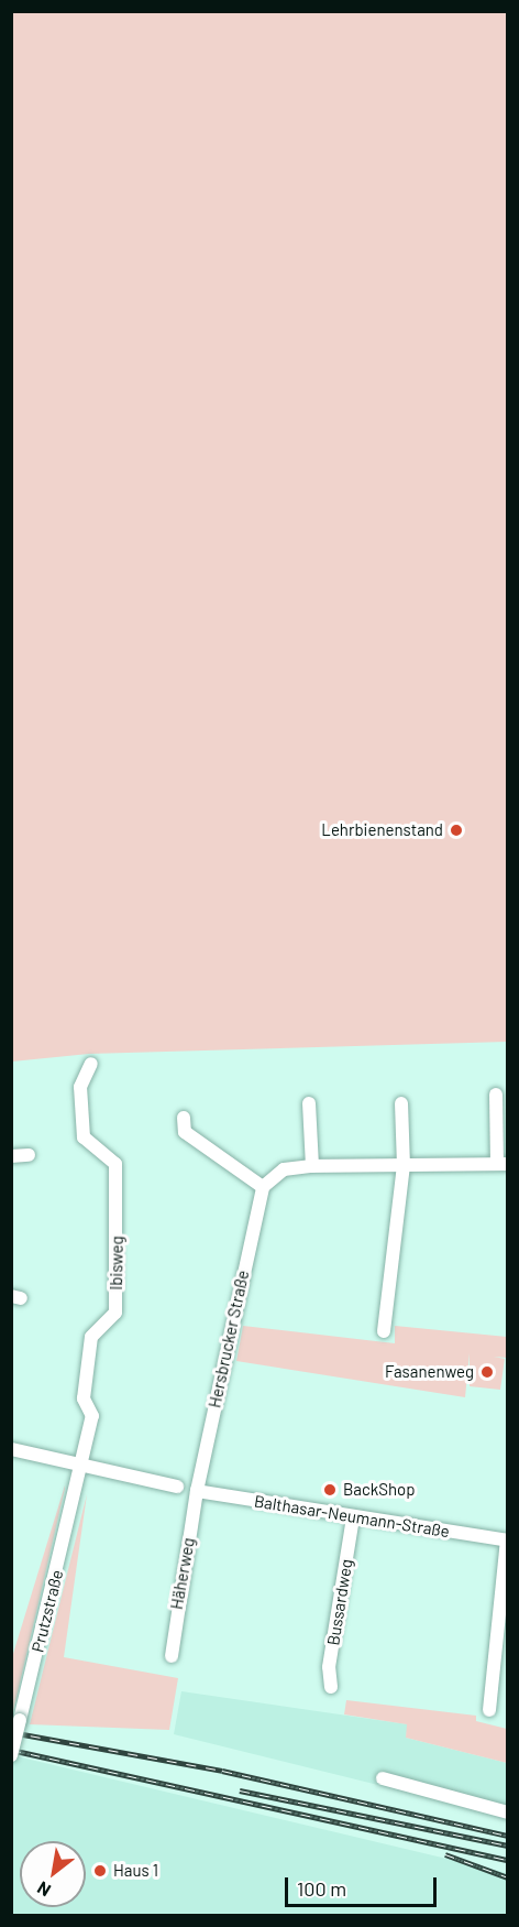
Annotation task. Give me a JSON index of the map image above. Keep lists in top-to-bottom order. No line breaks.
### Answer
{"streets":{"street":["Ibisweg","Hersbrucker Straße","Balthasar-Neumann-Straße","Häherweg","Bussardweg","Prutzstraße"]},"crossings":[["Ibisweg","Prutzstraße"],["Hersbrucker Straße","Balthasar-Neumann-Straße"],["Hersbrucker Straße","Häherweg"],["Balthasar-Neumann-Straße","Häherweg"],["Balthasar-Neumann-Straße","Bussardweg"]],"places":["Lehrbienenstand","Fasanenweg","BackShop","Haus 1"],"scale_bar":"100 m","north":"bottom left"}
